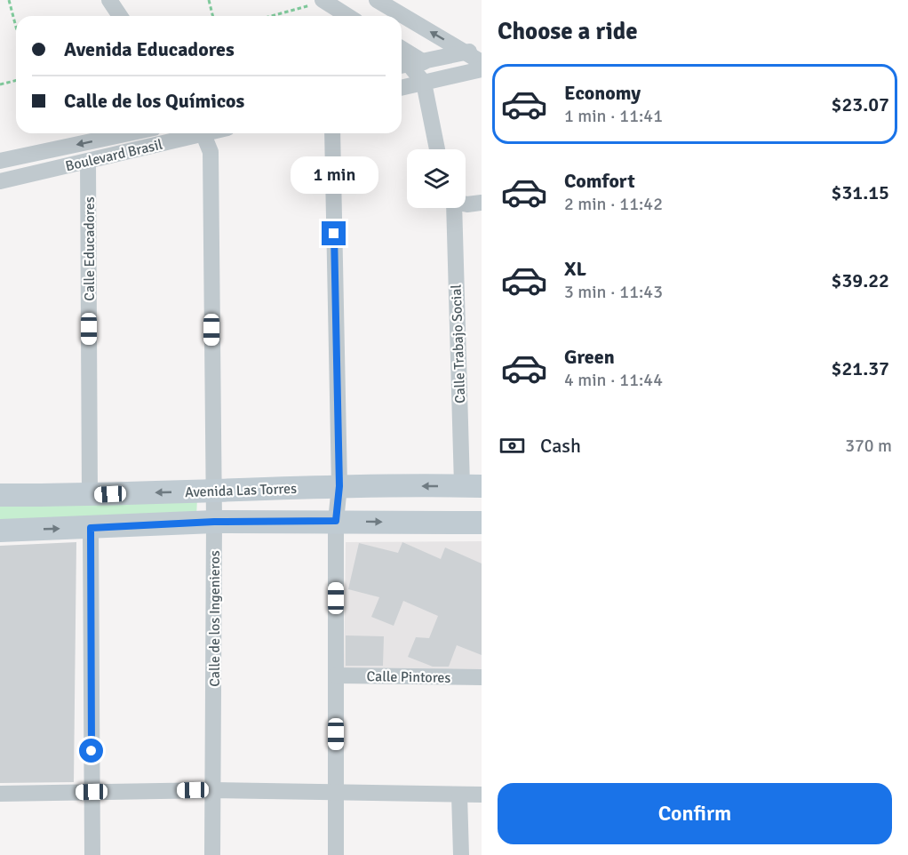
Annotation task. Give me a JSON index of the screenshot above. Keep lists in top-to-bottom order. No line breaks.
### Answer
{"streets":{"main road":["Avenida Las Torres"],"street":["Boulevard Brasil","Calle Educadores","Calle Trabajo Social","Calle de los Ingenieros","Calle Pintores"]},"crossings":[["Boulevard Brasil","Calle Educadores"],["Calle Educadores","Avenida Las Torres"],["Calle Trabajo Social","Avenida Las Torres"],["Avenida Las Torres","Calle de los Ingenieros"]],"page":{"heading":"Choose a ride","banner":["Avenida Educadores","Calle de los Químicos"],"list":[{"name":"Economy","note":"1 min · 11:41","value":"$23.07"},{"name":"Comfort","note":"2 min · 11:42","value":"$31.15"},{"name":"XL","note":"3 min · 11:43","value":"$39.22"},{"name":"Green","note":"4 min · 11:44","value":"$21.37"}],"bubble":"1 min","pay":["Cash","370 m"],"buttons":"Confirm"}}
